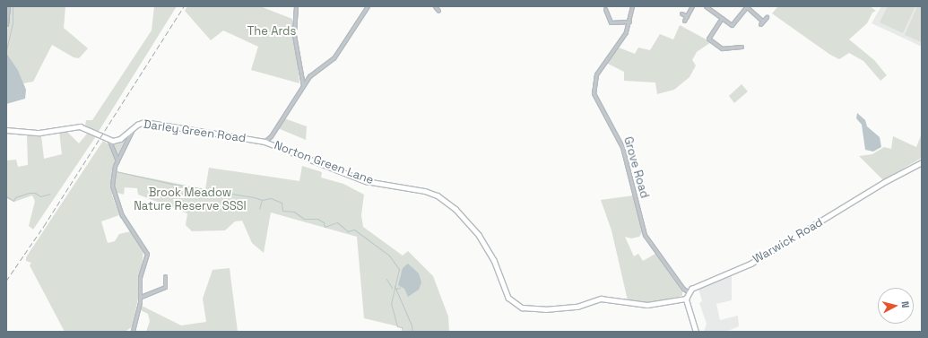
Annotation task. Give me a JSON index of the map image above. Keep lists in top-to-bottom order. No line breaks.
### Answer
{"streets":{"main road":["Warwick Road"],"street":["Darley Green Road","Norton Green Lane","Grove Road"]},"crossings":[["Darley Green Road","Norton Green Lane"],["Grove Road","Warwick Road"]],"parks":["The Ards","Brook Meadow Nature Reserve SSSI"],"north":"right"}
